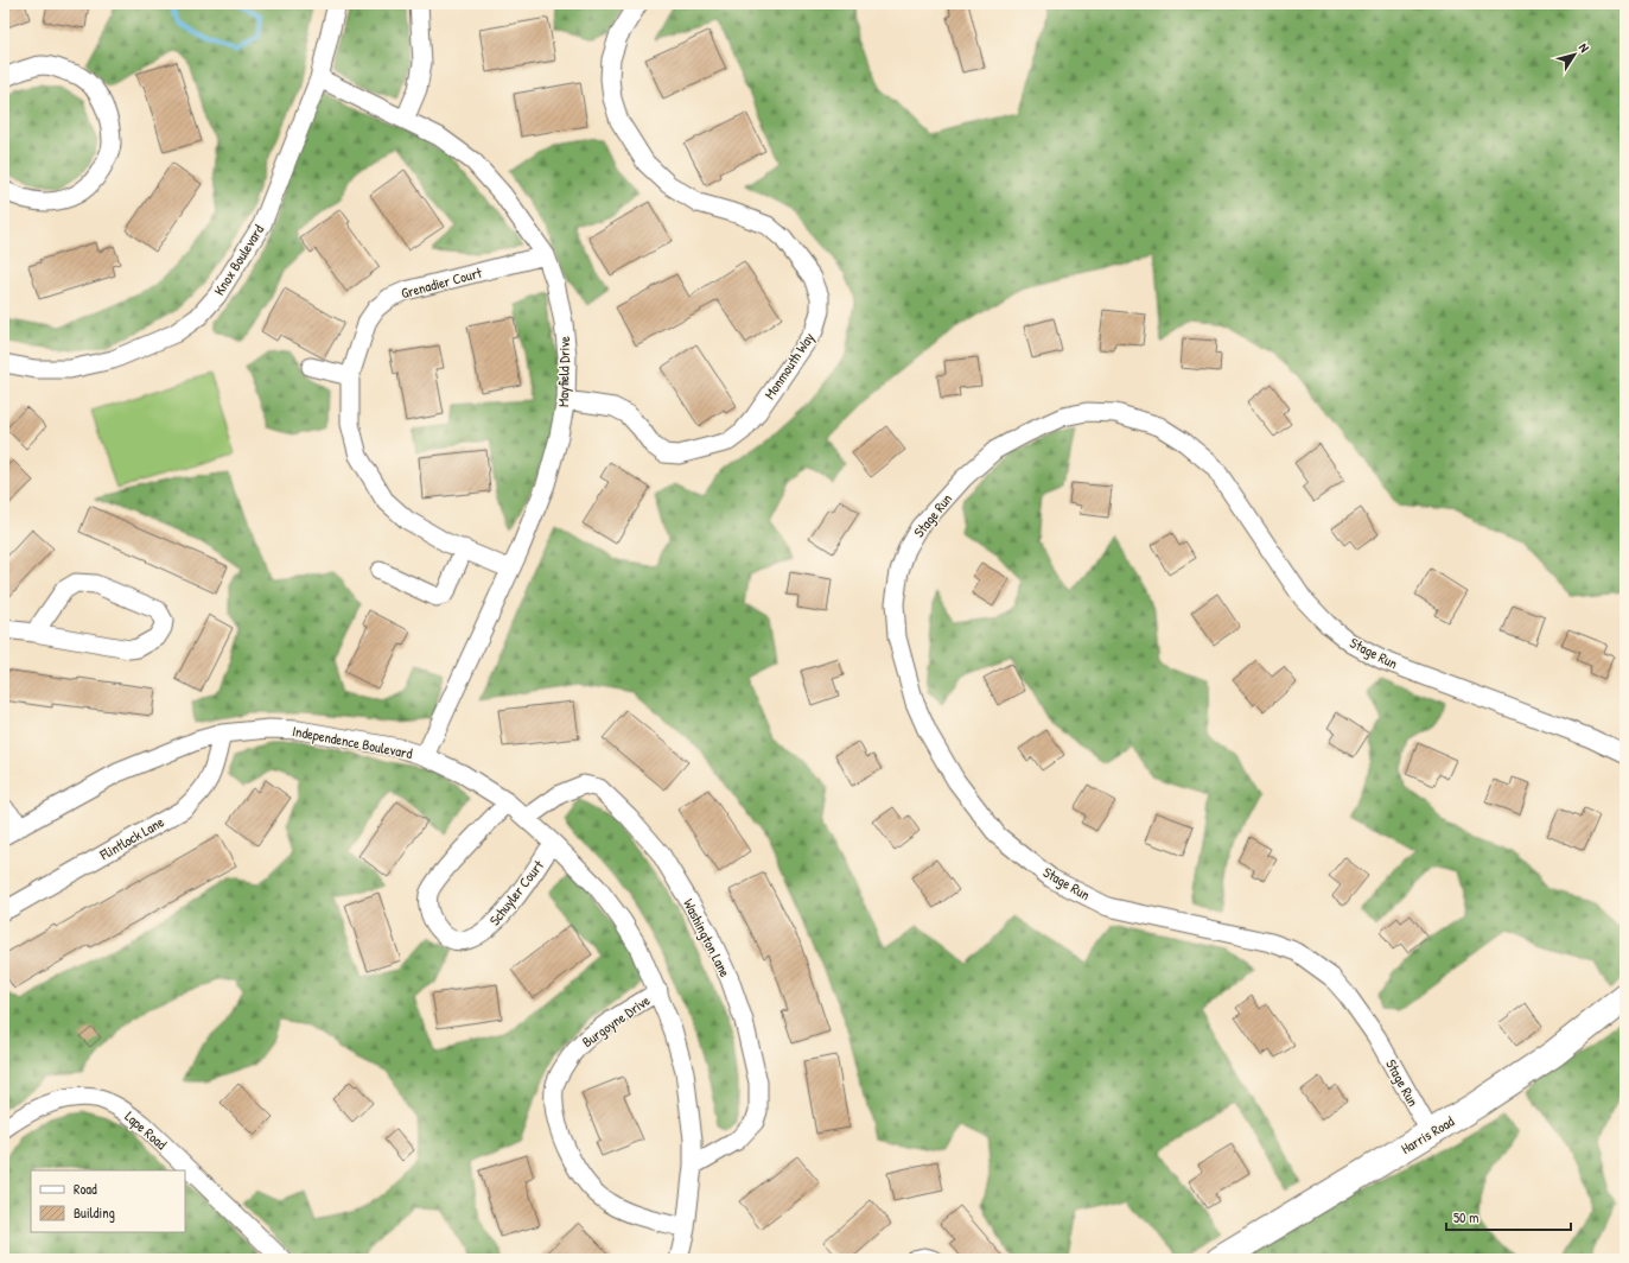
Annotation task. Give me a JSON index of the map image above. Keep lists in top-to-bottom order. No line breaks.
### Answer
{"streets":{"street":["Knox Boulevard","Grenadier Court","Monmouth Way","Mayfield Drive","Stage Run","Independence Boulevard","Flintlock Lane","Schuyler Court","Washington Lane","Burgoyne Drive","Lape Road","Harris Road"]},"crossings":[["Knox Boulevard","Mayfield Drive"],["Grenadier Court","Mayfield Drive"],["Monmouth Way","Mayfield Drive"],["Mayfield Drive","Independence Boulevard"],["Stage Run","Harris Road"],["Independence Boulevard","Flintlock Lane"],["Independence Boulevard","Schuyler Court"],["Independence Boulevard","Washington Lane"],["Independence Boulevard","Burgoyne Drive"]],"legend":["Road","Building"],"scale_bar":"50 m","north":"top right"}
